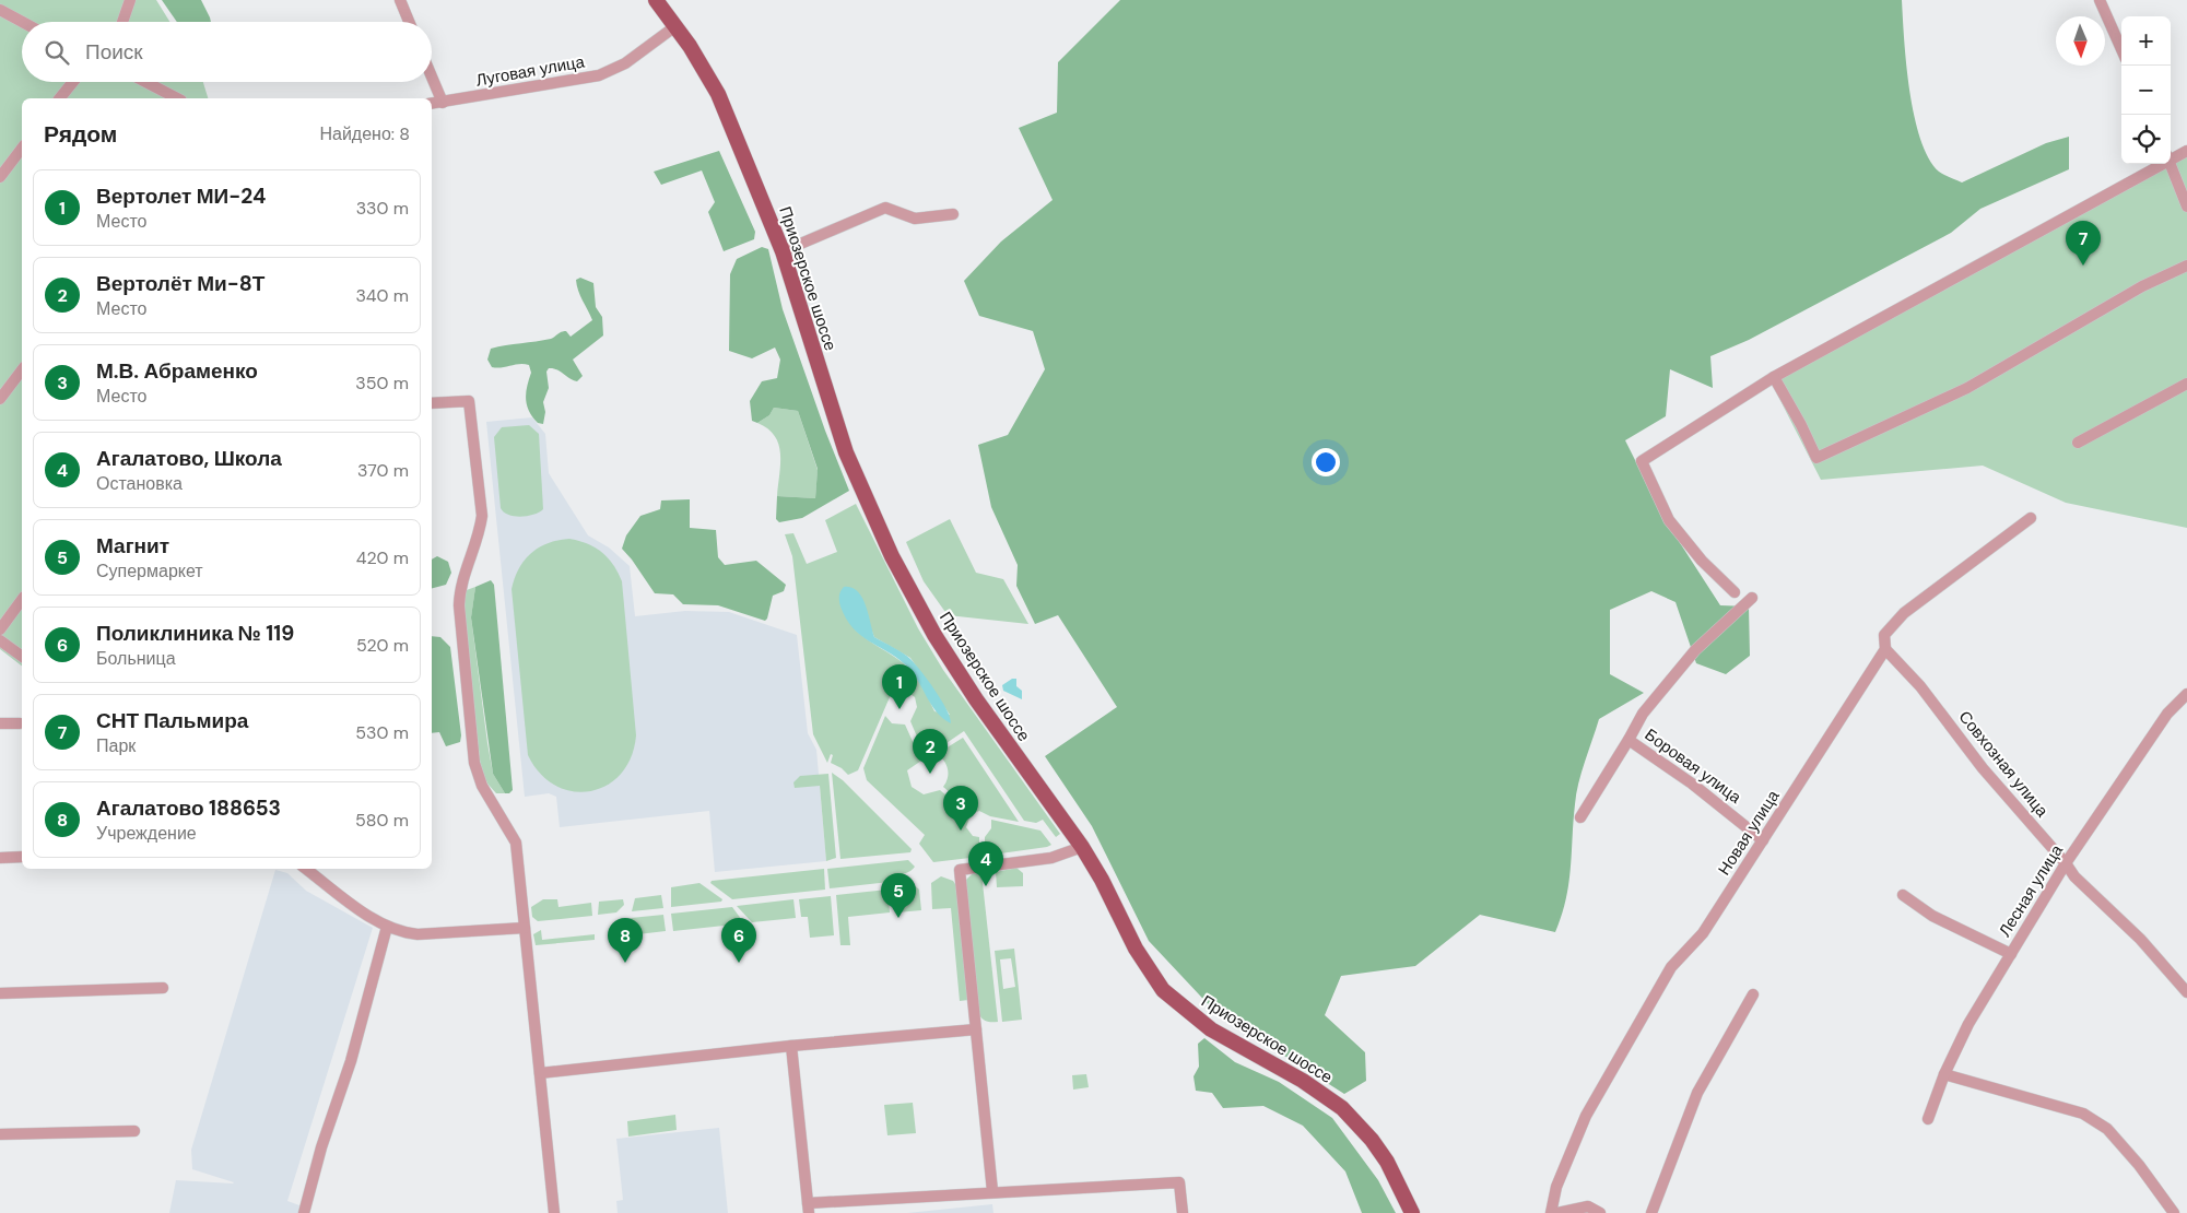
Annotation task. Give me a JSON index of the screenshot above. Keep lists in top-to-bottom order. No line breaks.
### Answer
{"streets":{"main road":["Приозерское шоссе"],"street":["Луговая улица","Совхозная улица","Боровая улица","Новая улица","Лесная улица"]},"crossings":[["Луговая улица","Приозерское шоссе"],["Совхозная улица","Новая улица"],["Совхозная улица","Лесная улица"],["Боровая улица","Новая улица"]],"north":"bottom","page":{"map_buttons":["+","−"],"search":"Поиск","heading":["Рядом","Найдено: 8"],"list":[{"mark":"1","name":"Вертолет МИ-24","note":"Место","value":"330 m"},{"mark":"2","name":"Вертолёт Ми-8Т","note":"Место","value":"340 m"},{"mark":"3","name":"М.В. Абраменко","note":"Место","value":"350 m"},{"mark":"4","name":"Агалатово, Школа","note":"Остановка","value":"370 m"},{"mark":"5","name":"Магнит","note":"Супермаркет","value":"420 m"},{"mark":"6","name":"Поликлиника № 119","note":"Больница","value":"520 m"},{"mark":"7","name":"СНТ Пальмира","note":"Парк","value":"530 m"},{"mark":"8","name":"Агалатово 188653","note":"Учреждение","value":"580 m"}],"pins":["7","1","2","3","4","5","6","8"]}}
